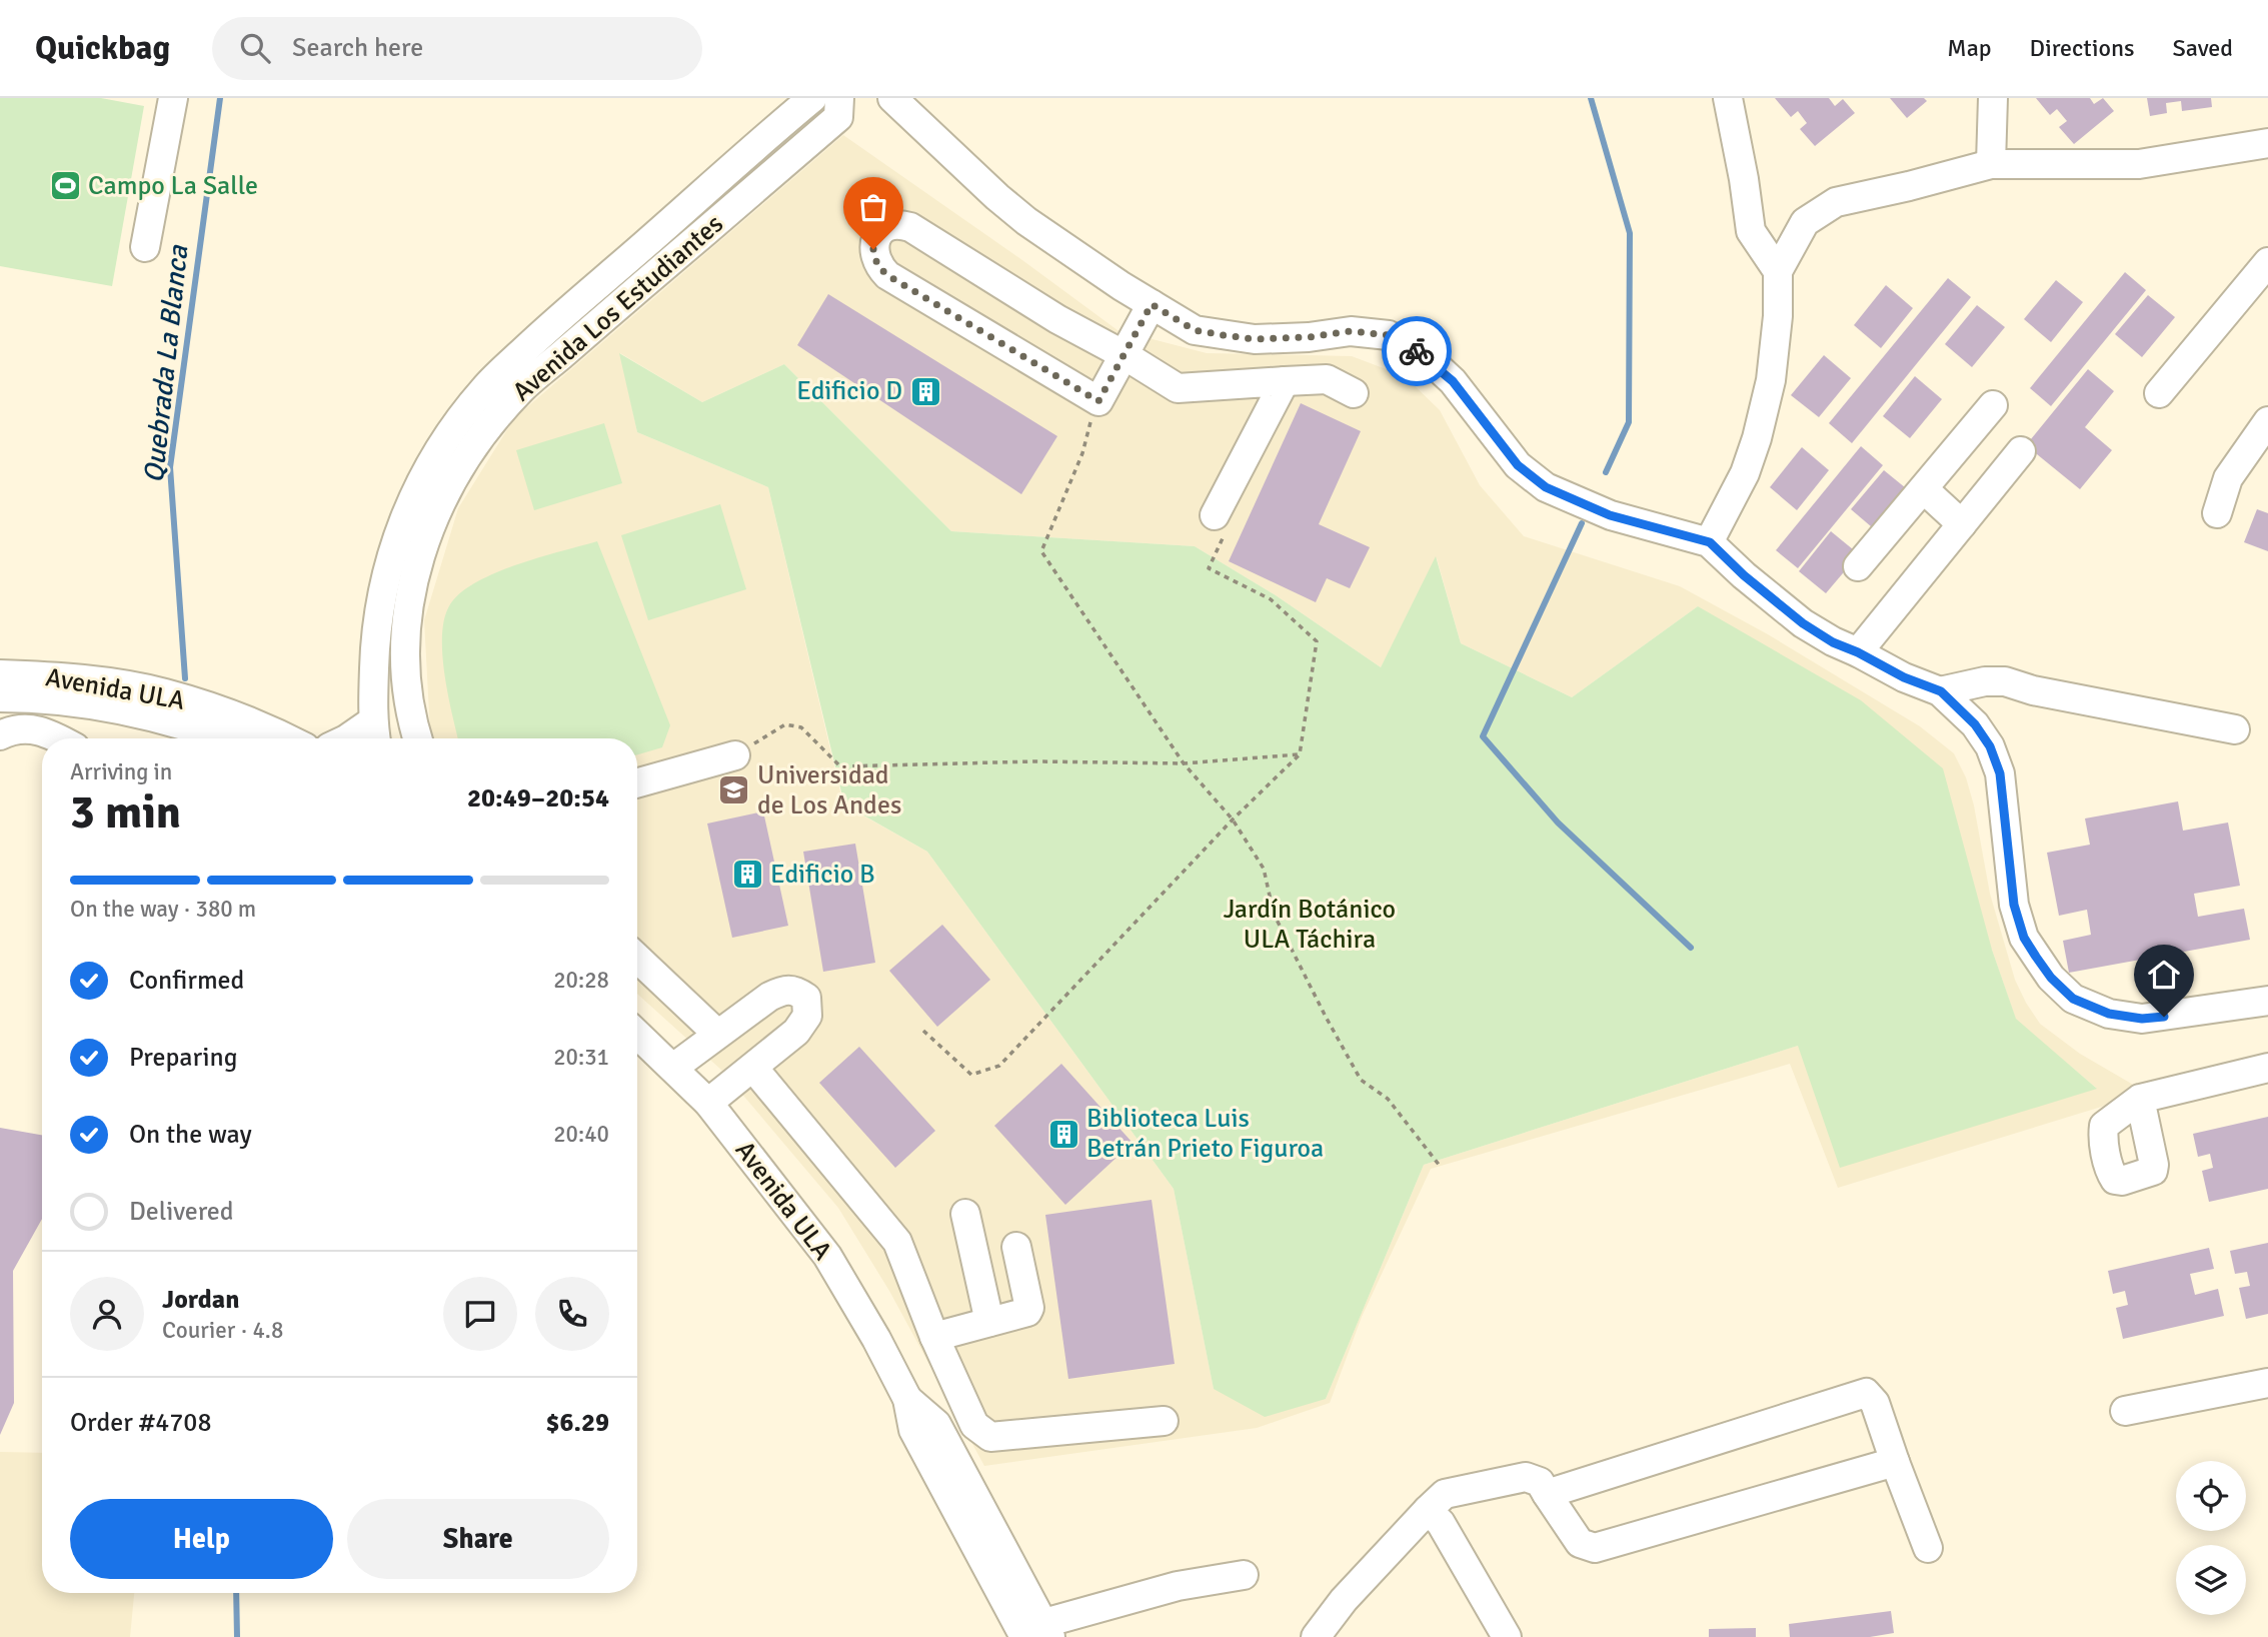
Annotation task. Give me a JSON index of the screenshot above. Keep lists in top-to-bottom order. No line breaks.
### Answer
{"streets":{"street":["Avenida Los Estudiantes","Avenida ULA"]},"water":["Quebrada La Blanca"],"parks":["Jardín Botánico ULA Táchira"],"places":{"sports":["Campo La Salle"],"building":["Edificio D","Edificio B","Biblioteca Luis Betrán Prieto Figuroa"],"school or university":["Universidad de Los Andes"]},"page":{"header":"Quickbag","search":"Search here","nav":["Map","Directions","Saved"],"heading":["3 min","Arriving in","20:49–20:54"],"panel":["Jordan","Courier · 4.8","Order #4708","$6.29"],"bar":"On the way · 380 m","list":[["Confirmed","20:28"],["Preparing","20:31"],["On the way","20:40"],"Delivered"],"buttons":["Help","Share"]}}
